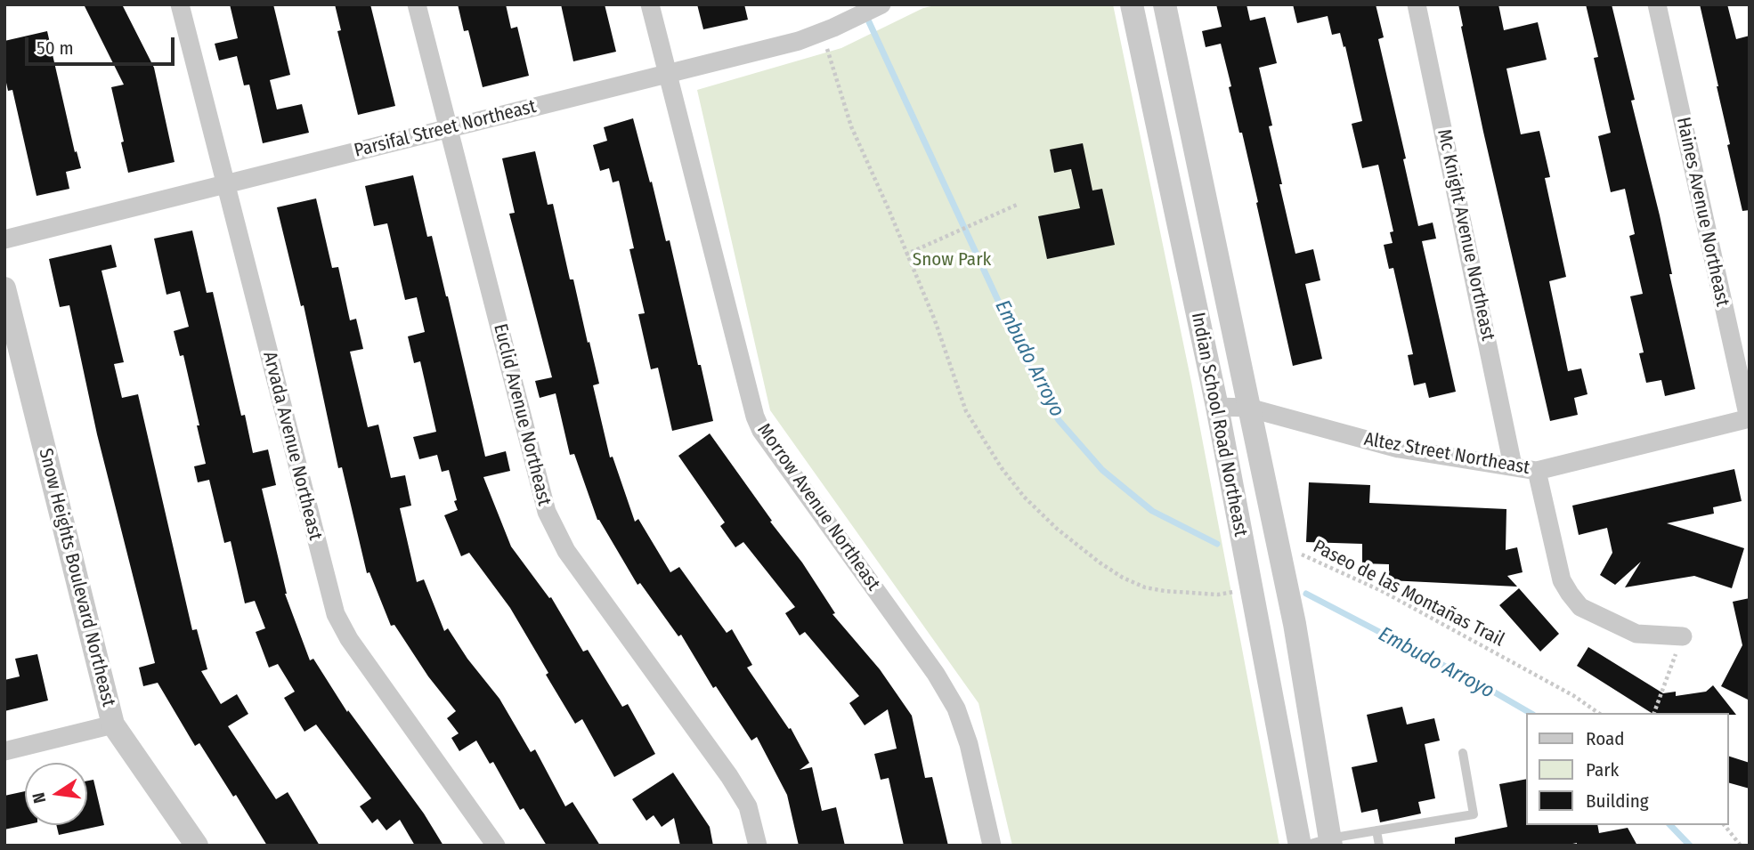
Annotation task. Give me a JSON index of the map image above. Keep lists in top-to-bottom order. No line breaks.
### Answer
{"streets":{"street":["Parsifal Street Northeast","Haines Avenue Northeast","Mc Knight Avenue Northeast","Euclid Avenue Northeast","Indian School Road Northeast","Arvada Avenue Northeast","Altez Street Northeast","Morrow Avenue Northeast","Snow Heights Boulevard Northeast"],"path":["Paseo de las Montañas Trail"]},"crossings":[["Parsifal Street Northeast","Euclid Avenue Northeast"],["Parsifal Street Northeast","Arvada Avenue Northeast"],["Parsifal Street Northeast","Morrow Avenue Northeast"],["Haines Avenue Northeast","Altez Street Northeast"],["Mc Knight Avenue Northeast","Altez Street Northeast"],["Indian School Road Northeast","Altez Street Northeast"],["Indian School Road Northeast","Paseo de las Montañas Trail"]],"water":["Embudo Arroyo"],"parks":["Snow Park"],"legend":["Road","Park","Building"],"scale_bar":"50 m","north":"left"}
